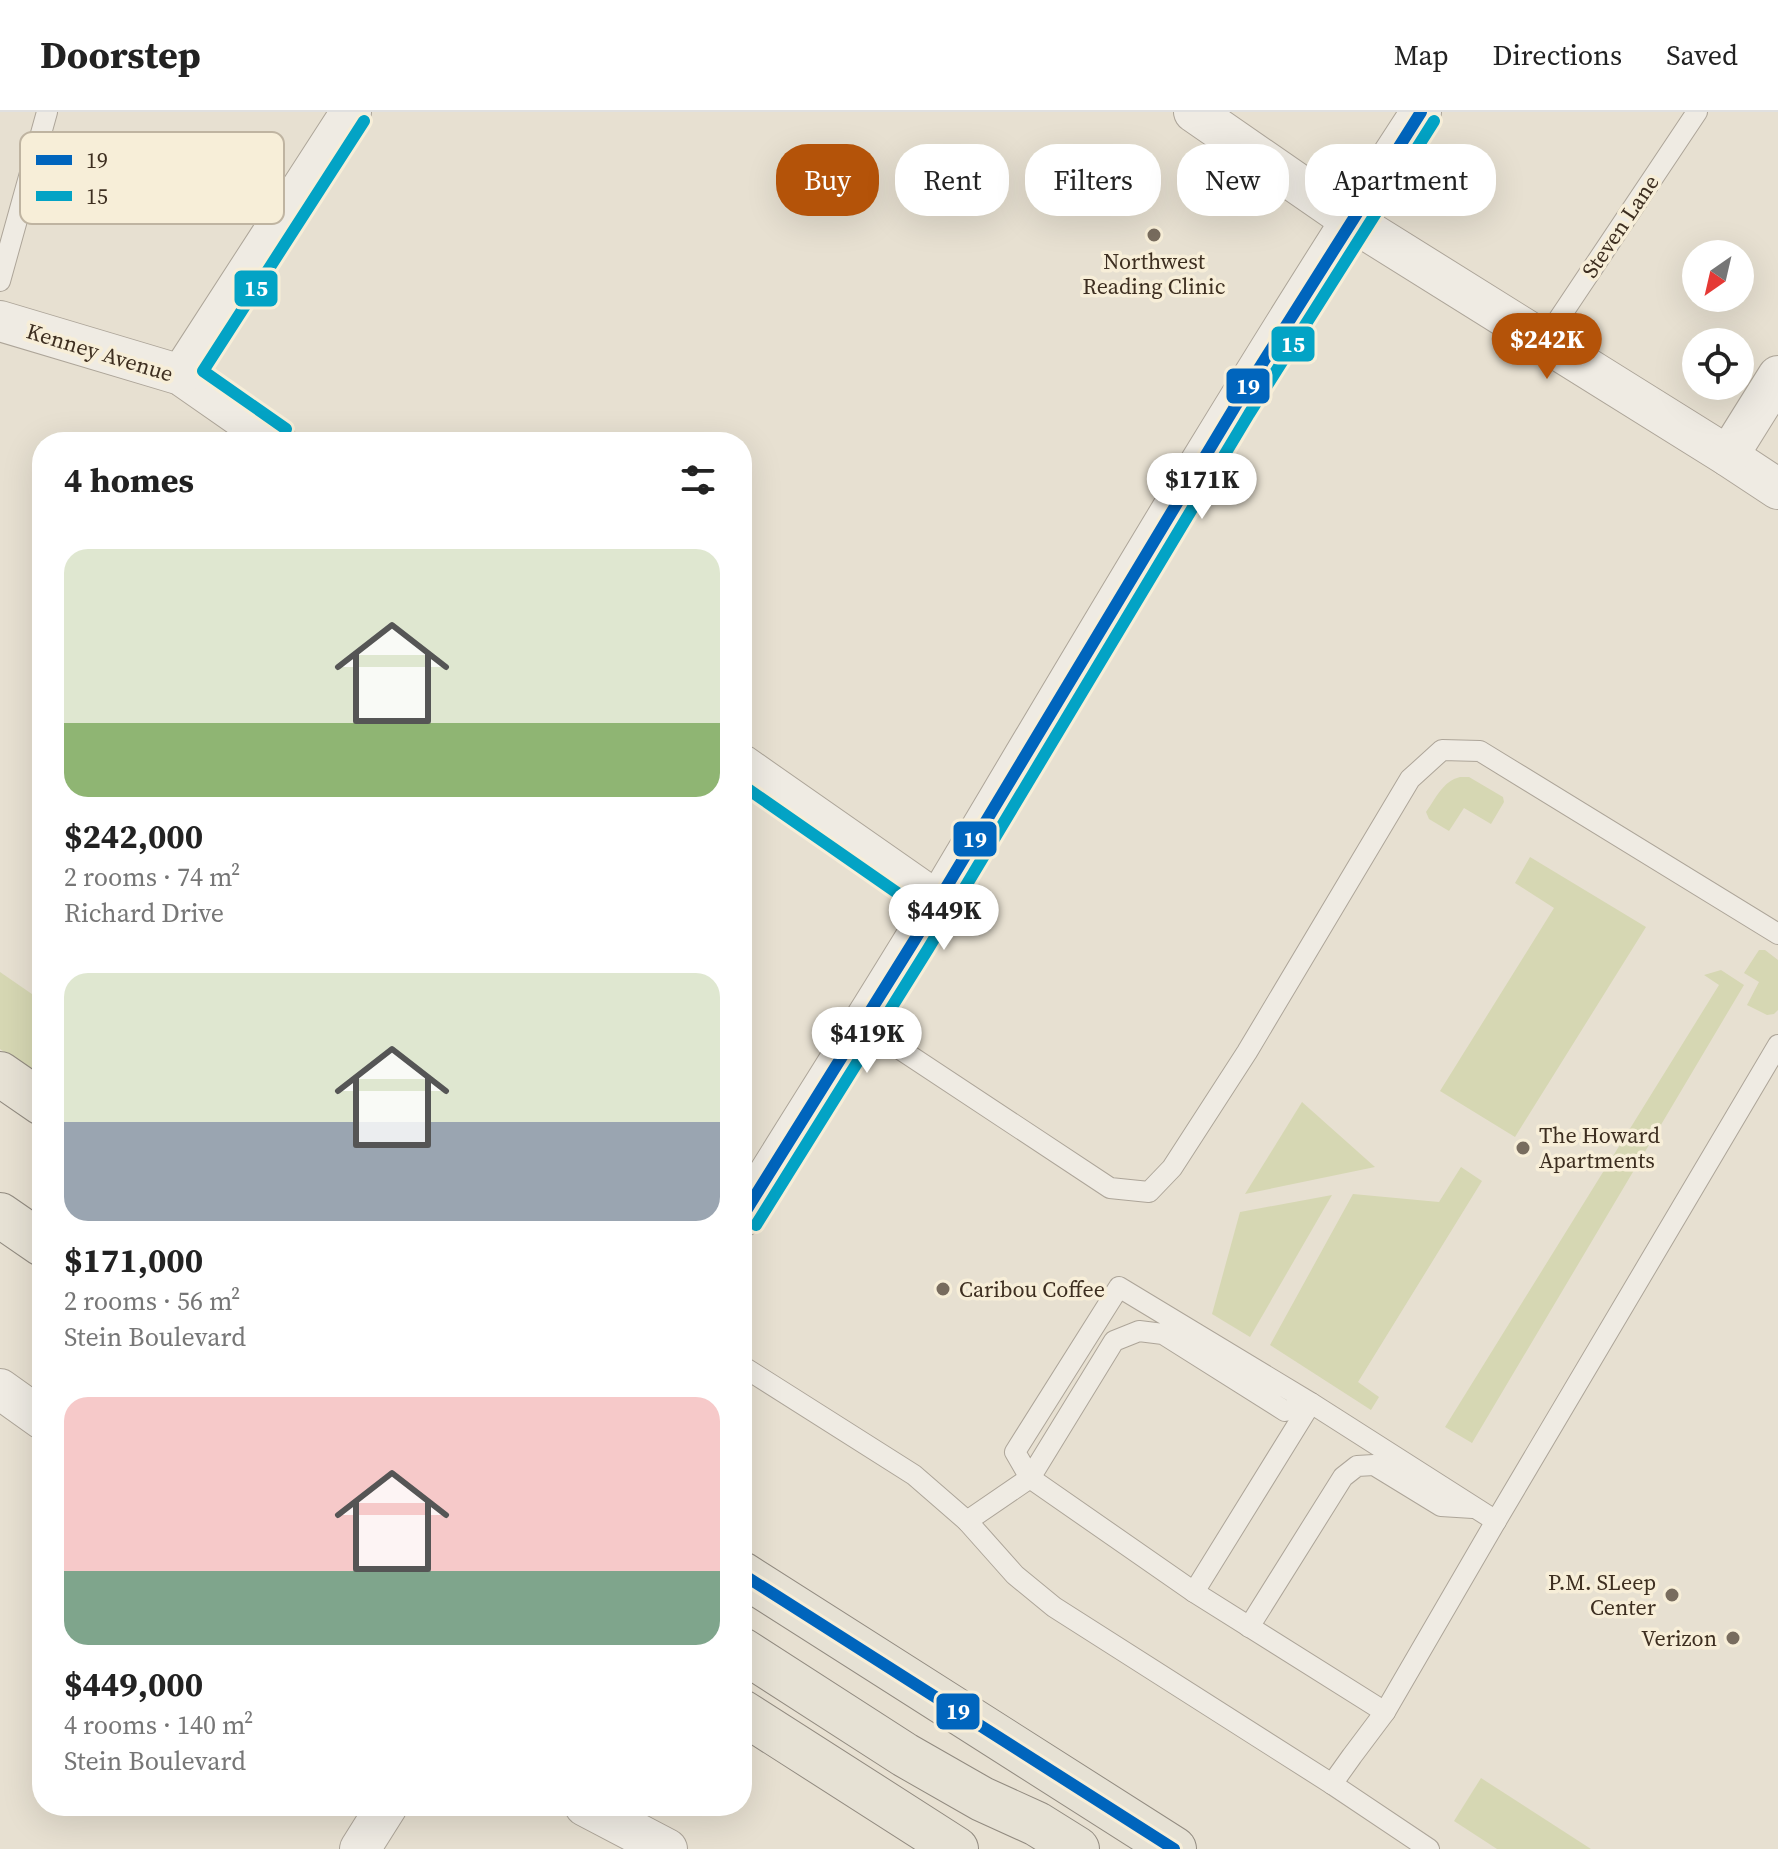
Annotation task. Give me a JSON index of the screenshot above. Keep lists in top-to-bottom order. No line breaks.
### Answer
{"streets":{"street":["Kenney Avenue"],"lane":["Steven Lane"]},"places":["Northwest Reading Clinic","The Howard Apartments","Caribou Coffee","P.M. SLeep Center","Verizon"],"lines":["transit line 19","transit line 15"],"legend":["19","15"],"north":"bottom left","page":{"header":"Doorstep","nav":["Map","Directions","Saved"],"chip":["Buy","Rent","Filters","New","Apartment"],"price":["$242K","$171K","$449K","$419K"],"heading":"4 homes","list":[{"name":"$242,000","note":"2 rooms · 74 m² · Richard Drive"},{"name":"$171,000","note":"2 rooms · 56 m² · Stein Boulevard"},{"name":"$449,000","note":"4 rooms · 140 m² · Stein Boulevard"}]}}
